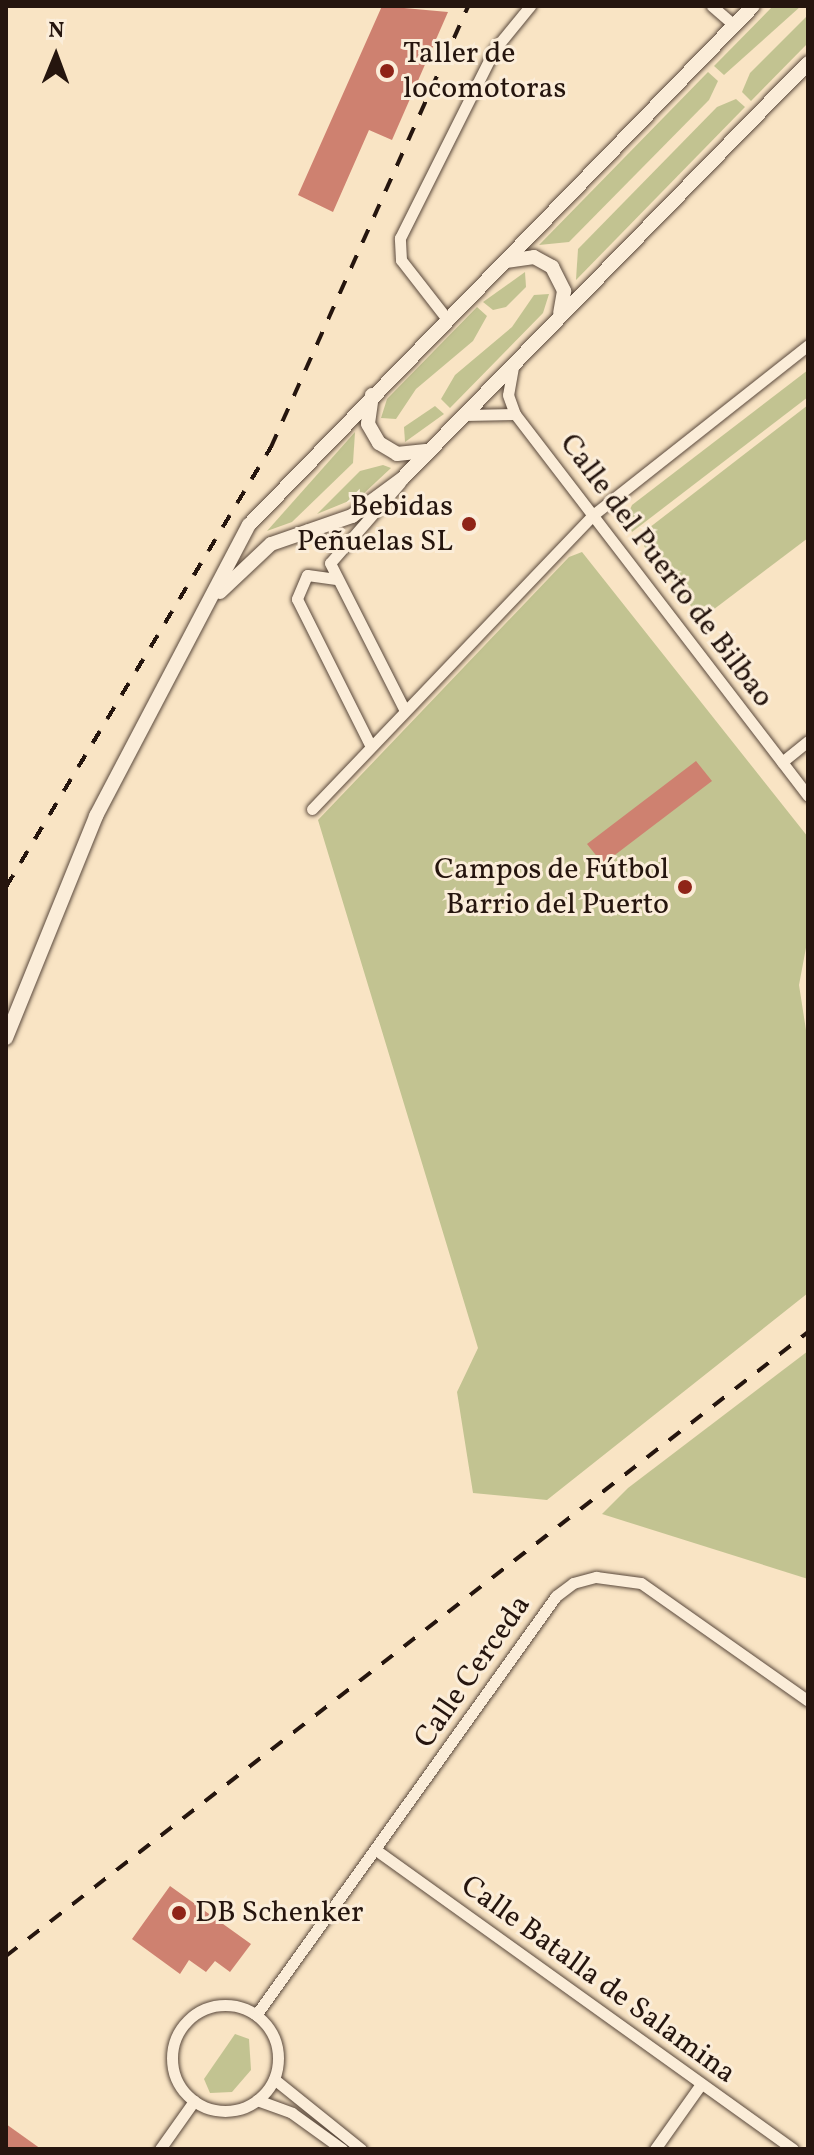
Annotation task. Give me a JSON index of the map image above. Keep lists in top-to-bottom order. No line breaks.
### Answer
{"streets":{"street":["Calle del Puerto de Bilbao","Calle Cerceda","Calle Batalla de Salamina"]},"crossings":[["Calle Cerceda","Calle Batalla de Salamina"]],"places":["Taller de locomotoras","Bebidas Peñuelas SL","Campos de Fútbol Barrio del Puerto","DB Schenker"],"north":"top"}
